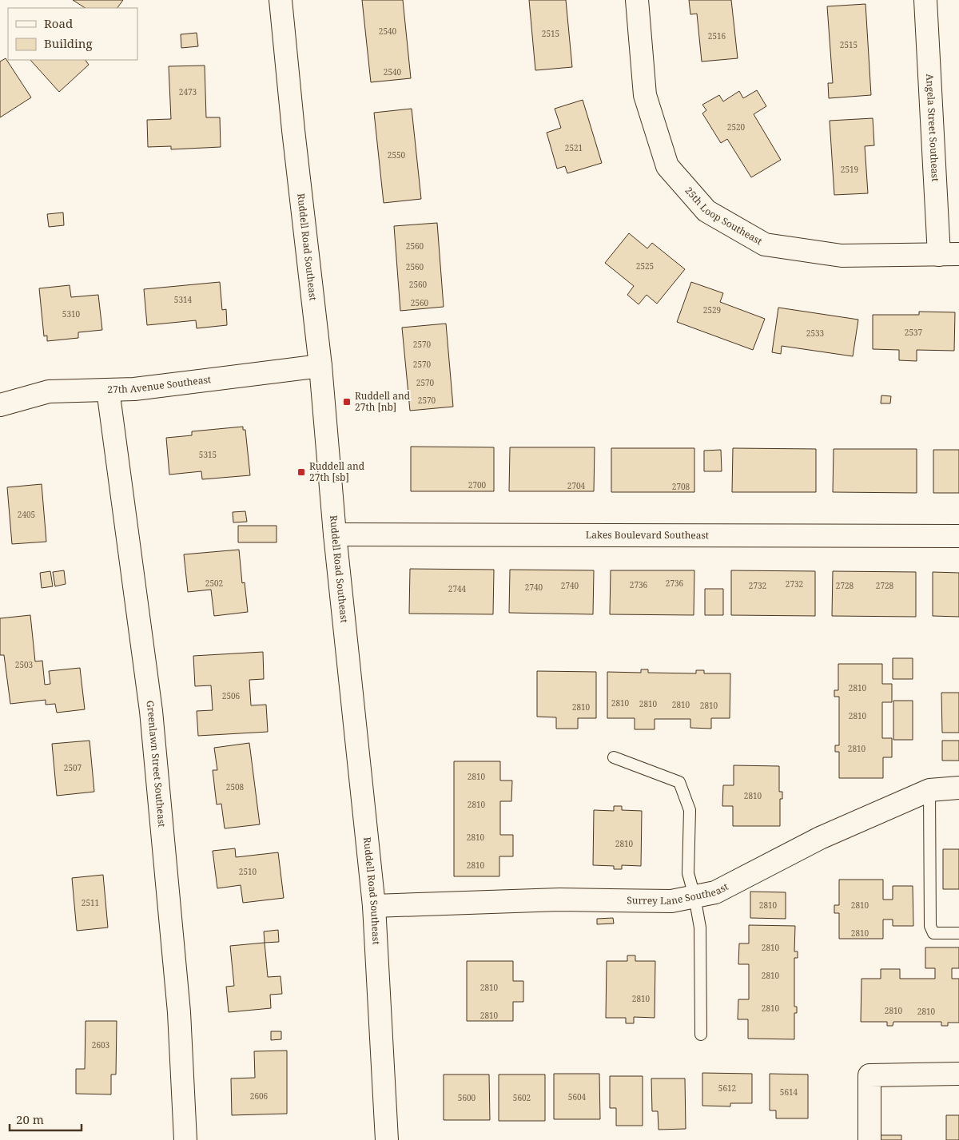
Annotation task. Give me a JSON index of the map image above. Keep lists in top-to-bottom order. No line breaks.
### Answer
{"streets":{"street":["Angela Street Southeast","25th Loop Southeast","Ruddell Road Southeast","27th Avenue Southeast","Lakes Boulevard Southeast","Greenlawn Street Southeast","Surrey Lane Southeast"]},"crossings":[["Angela Street Southeast","25th Loop Southeast"],["Ruddell Road Southeast","27th Avenue Southeast"],["Ruddell Road Southeast","Lakes Boulevard Southeast"],["Ruddell Road Southeast","Surrey Lane Southeast"],["27th Avenue Southeast","Greenlawn Street Southeast"]],"places":{"transit":["Ruddell and 27th [nb]","Ruddell and 27th [sb]"]},"house_numbers":["2540","2515","2516","2515","2540","2473","2520","2521","2550","2519","2560","2525","2560","2560","5314","2560","2529","5310","2537","2533","2570","2570","2570","2570","5315","2700","2704","2708","2405","2502","2736","2732","2736","2740","2732","2728","2728","2740","2744","2503","2810","2506","2810","2810","2810","2810","2810","2810","2810","2507","2810","2508","2810","2810","2810","2810","2810","2510","2511","2810","2810","2810","2810","2810","2810","2810","2810","2810","2810","2810","2603","5612","5614","2606","5604","5600","5602"],"legend":["Road","Building"],"scale_bar":"20 m"}
